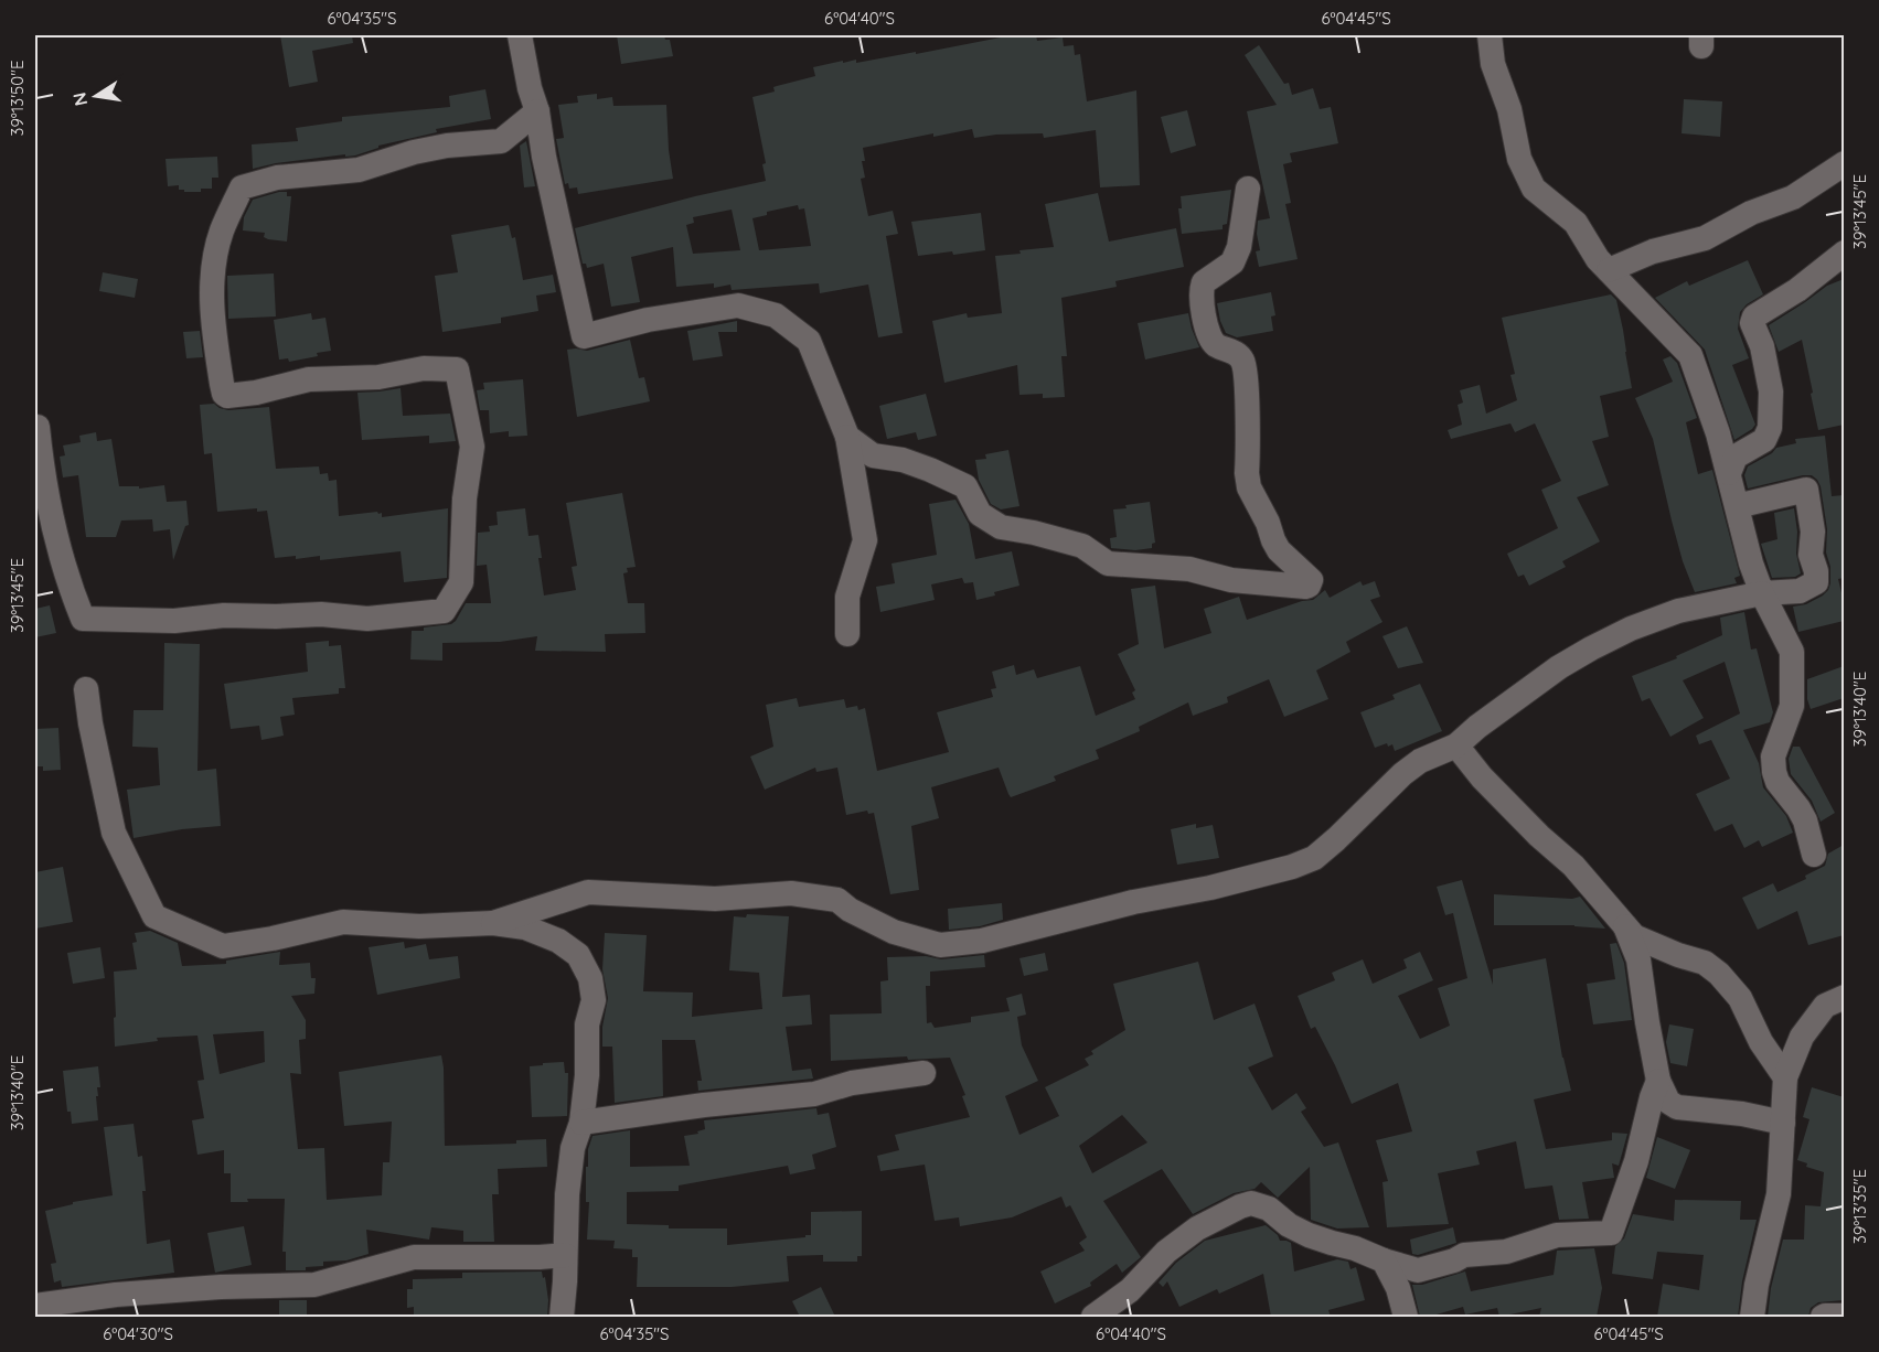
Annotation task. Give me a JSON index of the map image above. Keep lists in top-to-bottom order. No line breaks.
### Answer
{"north":"left","coordinates":["6°04'35\"S","6°04'40\"S","6°04'45\"S","39°13'50\"E","39°13'45\"E","39°13'40\"E","39°13'35\"E","6°04'30\"S"]}
